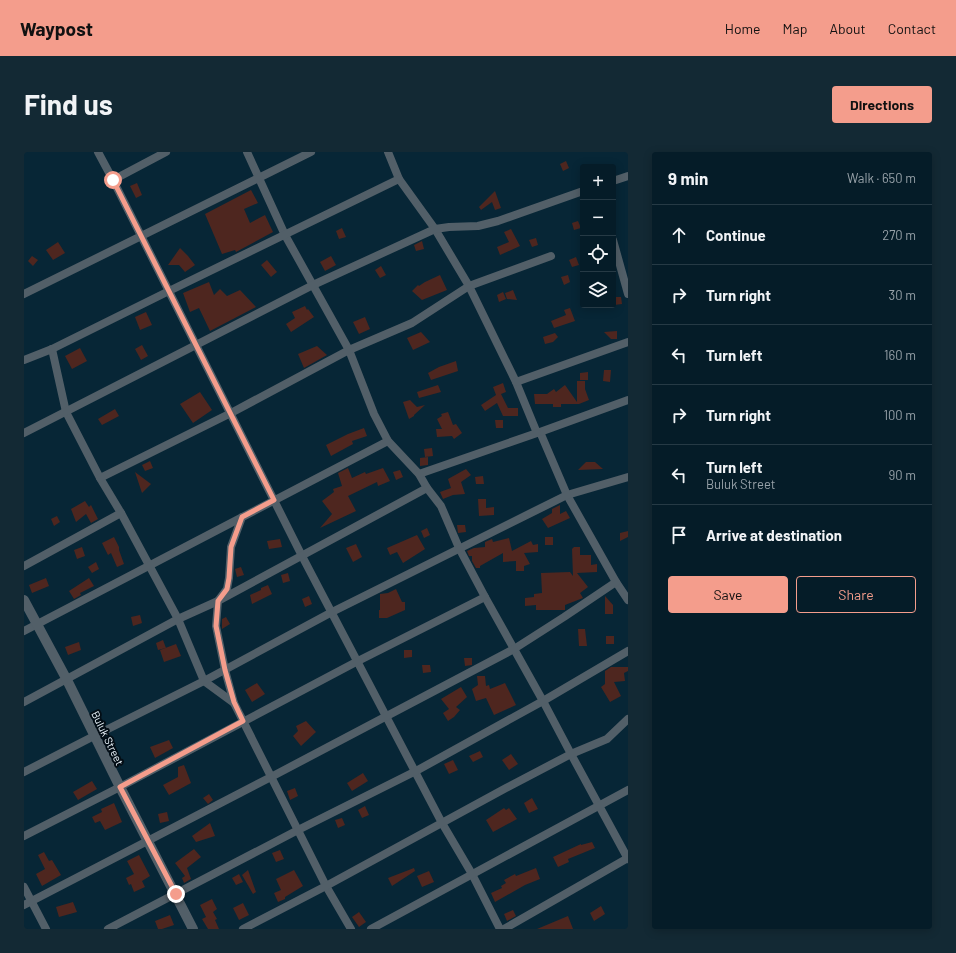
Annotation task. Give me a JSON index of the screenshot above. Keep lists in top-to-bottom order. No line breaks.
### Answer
{"streets":{"street":["Buluk Street"]},"page":{"header":"Waypost","nav":["Home","Map","About","Contact"],"buttons":["Directions",["Save","Share"]],"title":"Find us","heading":["9 min","Walk · 650 m"],"map_buttons":["+","−"],"list":[["Continue","270 m"],["Turn right","30 m"],["Turn left","160 m"],["Turn right","100 m"],["Turn left","Buluk Street","90 m"],"Arrive at destination"]}}
